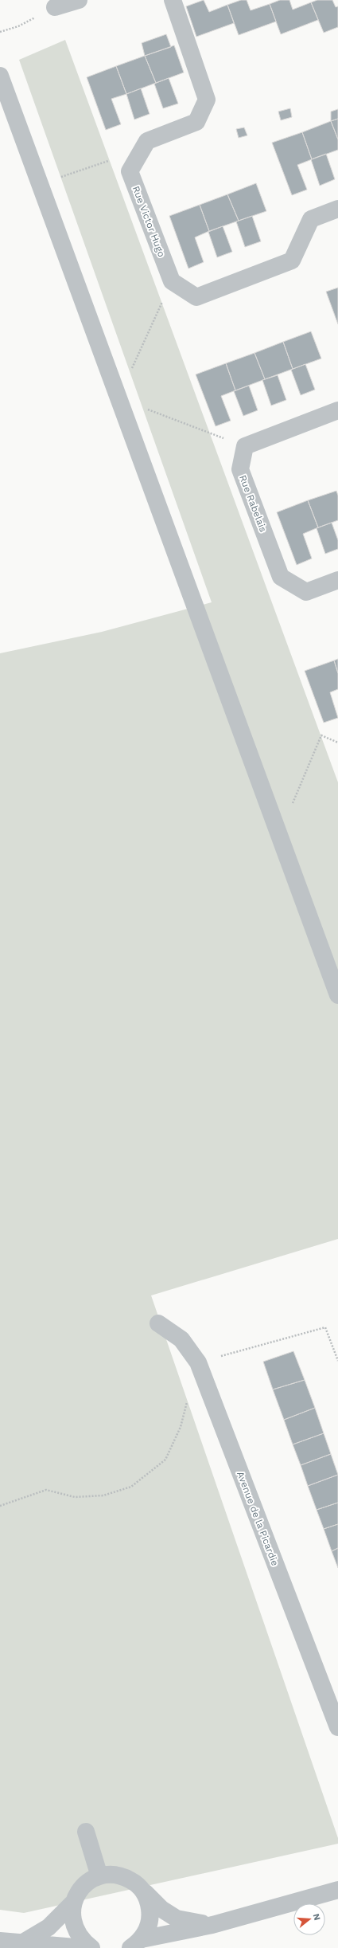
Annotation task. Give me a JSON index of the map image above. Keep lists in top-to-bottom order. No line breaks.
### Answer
{"streets":{"street":["Rue Victor Hugo","Rue Rabelais","Avenue de la Picardie"]},"north":"right"}
